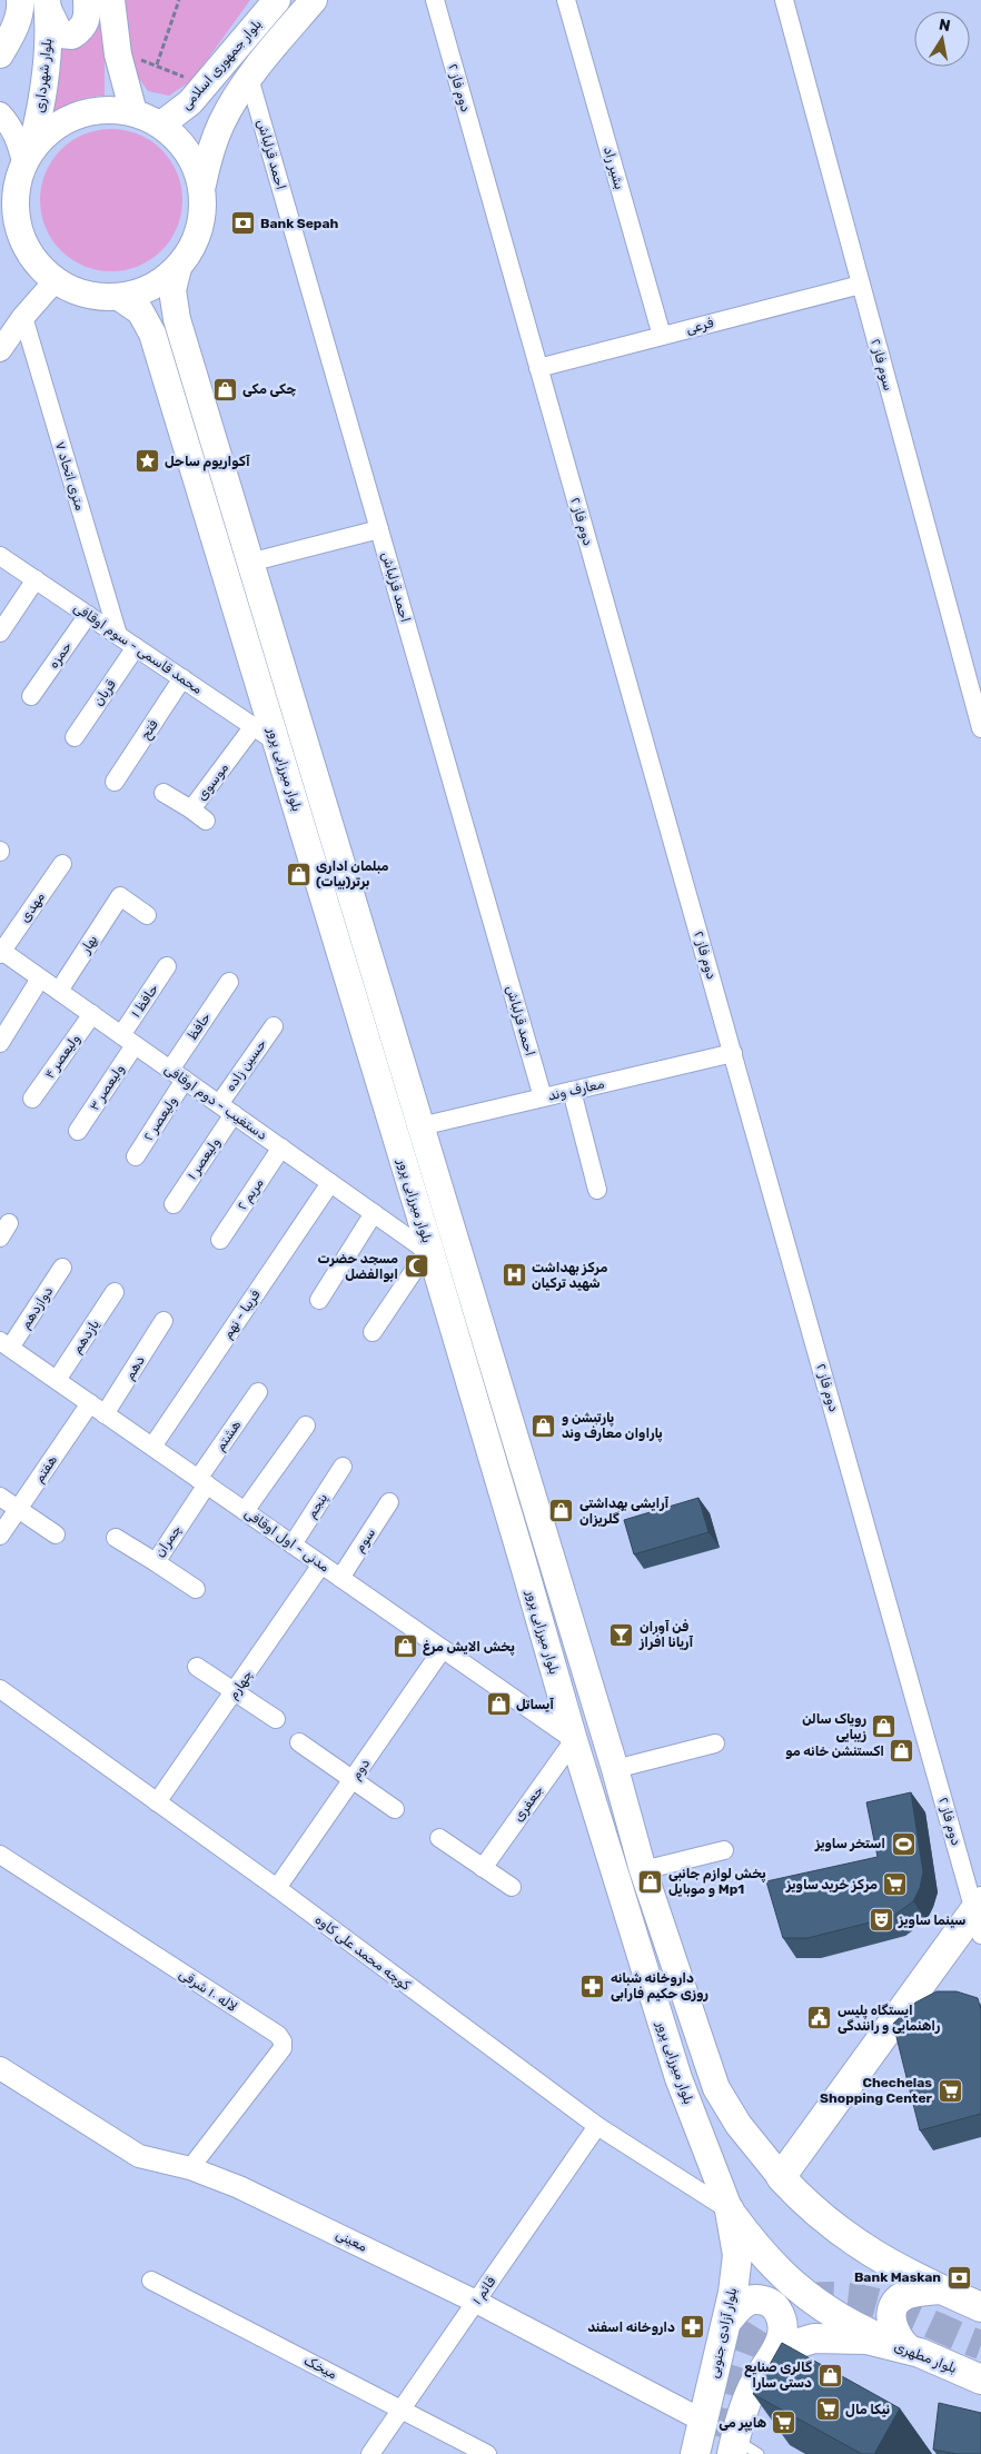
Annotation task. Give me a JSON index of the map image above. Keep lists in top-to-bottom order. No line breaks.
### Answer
{"streets":{"main road":["بلوار جمهوری اسلامی","بلوار شهرداری","بلوار میرزایی پرور","بلوار آزادی جنوبی","بلوار مطهری"],"street":["دوم فاز ۲","احمد قزلباش","بشیر راد","فرعی","سوم فاز ۲","۷ متری اتحاد","محمد قاسمی - سوم اوقافی","حمزه","قربان","فتح","موسوی","مهدی","بهار","حافظ ۱","حافظ","ولیعصر ۴","حسین زاده","ولیعصر ۳","معارف وند","دستغیب - دوم اوقافی","ولیعصر ۲","ولیعصر ۱","مریم ۲","دوازدهم","فریبا - نهم","یازدهم","دهم","هشتم","هفتم","پنجم","مدنی - اول اوقافی","سوم","چمران","چهارم","دوم","جعفری","کوچه محمد علی کاوه","لاله ۱۰ شرقی","معینی","قائم ۱","میخک"]},"crossings":[["بلوار جمهوری اسلامی","بلوار شهرداری"],["بلوار جمهوری اسلامی","احمد قزلباش"],["بلوار جمهوری اسلامی","بلوار میرزایی پرور"],["بلوار شهرداری","بلوار میرزایی پرور"],["دوم فاز ۲","فرعی"],["دوم فاز ۲","معارف وند"],["احمد قزلباش","معارف وند"],["بشیر راد","فرعی"],["فرعی","سوم فاز ۲"],["۷ متری اتحاد","محمد قاسمی - سوم اوقافی"],["محمد قاسمی - سوم اوقافی","حمزه"],["محمد قاسمی - سوم اوقافی","قربان"],["محمد قاسمی - سوم اوقافی","فتح"],["محمد قاسمی - سوم اوقافی","بلوار میرزایی پرور"],["محمد قاسمی - سوم اوقافی","موسوی"],["بلوار میرزایی پرور","معارف وند"],["بلوار میرزایی پرور","دستغیب - دوم اوقافی"],["بلوار میرزایی پرور","مدنی - اول اوقافی"],["بلوار میرزایی پرور","جعفری"],["بلوار میرزایی پرور","کوچه محمد علی کاوه"],["بلوار میرزایی پرور","بلوار آزادی جنوبی"],["مهدی","دستغیب - دوم اوقافی"],["بهار","دستغیب - دوم اوقافی"],["حافظ ۱","ولیعصر ۳"],["حافظ ۱","دستغیب - دوم اوقافی"],["حافظ","دستغیب - دوم اوقافی"],["حافظ","ولیعصر ۲"],["ولیعصر ۴","دستغیب - دوم اوقافی"],["حسین زاده","دستغیب - دوم اوقافی"],["ولیعصر ۳","دستغیب - دوم اوقافی"],["دستغیب - دوم اوقافی","ولیعصر ۲"],["دستغیب - دوم اوقافی","ولیعصر ۱"],["دستغیب - دوم اوقافی","مریم ۲"],["دستغیب - دوم اوقافی","فریبا - نهم"],["دوازدهم","مدنی - اول اوقافی"],["فریبا - نهم","مدنی - اول اوقافی"],["یازدهم","مدنی - اول اوقافی"],["دهم","مدنی - اول اوقافی"],["هشتم","مدنی - اول اوقافی"],["هشتم","چمران"],["هفتم","مدنی - اول اوقافی"],["پنجم","مدنی - اول اوقافی"],["مدنی - اول اوقافی","سوم"],["مدنی - اول اوقافی","چمران"],["مدنی - اول اوقافی","چهارم"],["مدنی - اول اوقافی","دوم"],["مدنی - اول اوقافی","جعفری"],["چهارم","کوچه محمد علی کاوه"],["دوم","کوچه محمد علی کاوه"],["کوچه محمد علی کاوه","قائم ۱"],["کوچه محمد علی کاوه","بلوار آزادی جنوبی"],["لاله ۱۰ شرقی","معینی"],["معینی","قائم ۱"],["معینی","بلوار آزادی جنوبی"],["قائم ۱","میخک"]],"places":{"bank":["Bank Sepah","Bank Maskan"],"shop":["چکی مکی","مبلمان اداری برتر(بیات)","پارتیشن و پاراوان معارف وند","آرایشی بهداشتی گلریزان","پخش الایش مرغ","آیساتل","روپاک سالن زیبایی","اکستنشن خانه مو","پخش لوازم جانبی و موبایل Mp1","گالری صنایع دستی سارا"],"place":["آکواریوم ساحل"],"mosque":["مسجد حضرت ابوالفضل"],"hospital":["مرکز بهداشت شهید ترکیان"],"bar":["فن آوران آریانا افراز"],"sports":["استخر ساویز"],"supermarket":["مرکز خرید ساویز","Chechelas Shopping Center","نیکا مال","هایپر می"],"theatre":["سینما ساویز"],"pharmacy":["داروخانه شبانه روزی حکیم فارابی","داروخانه اسفند"],"public building":["ایستگاه پلیس راهنمایی و رانندگی"]},"north":"top"}
